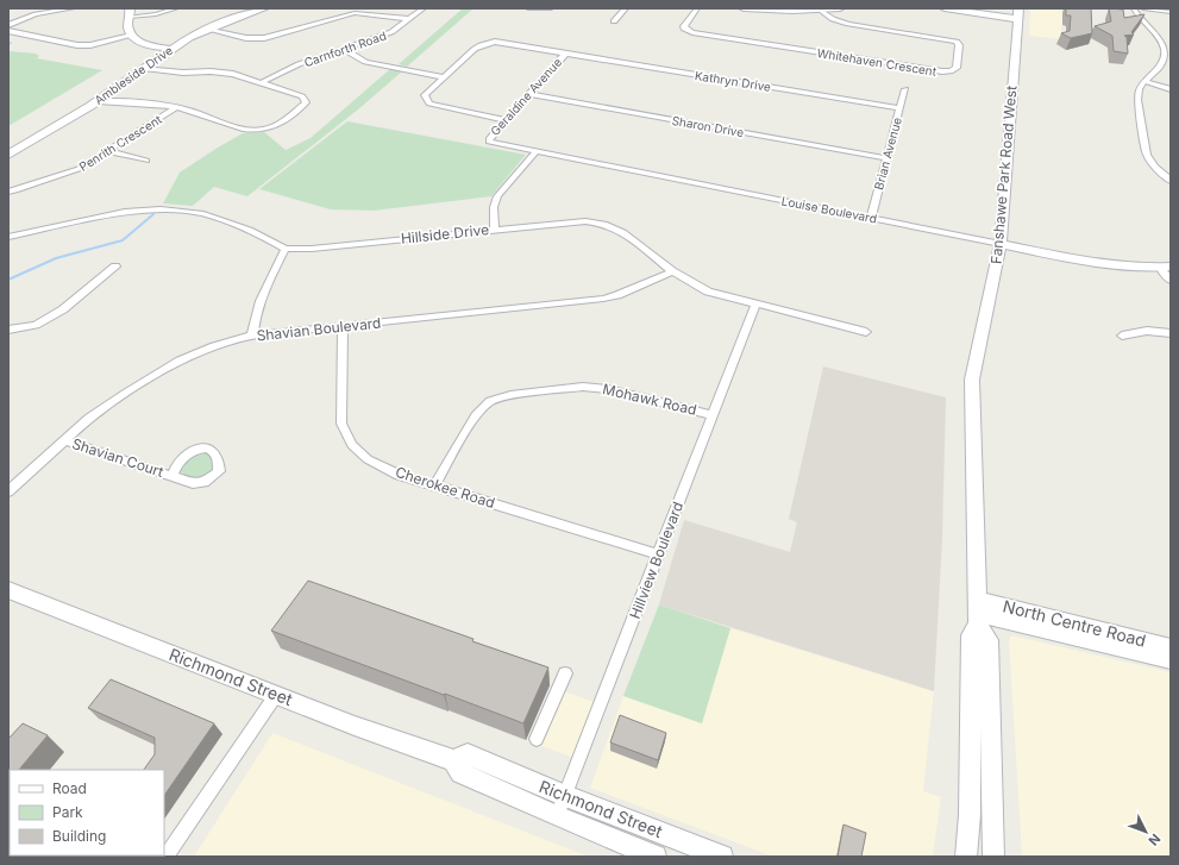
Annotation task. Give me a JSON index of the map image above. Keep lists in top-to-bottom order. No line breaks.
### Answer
{"streets":{"main road":["Ambleside Drive","Fanshawe Park Road West","Louise Boulevard","North Centre Road","Richmond Street"],"street":["Carnforth Road","Whitehaven Crescent","Kathryn Drive","Geraldine Avenue","Sharon Drive","Penrith Crescent","Brian Avenue","Hillside Drive","Shavian Boulevard","Mohawk Road","Shavian Court","Cherokee Road","Hillview Boulevard"]},"crossings":[["Kathryn Drive","Geraldine Avenue"],["Kathryn Drive","Brian Avenue"],["Geraldine Avenue","Sharon Drive"],["Geraldine Avenue","Louise Boulevard"],["Sharon Drive","Brian Avenue"],["Brian Avenue","Louise Boulevard"],["Fanshawe Park Road West","Louise Boulevard"],["Fanshawe Park Road West","North Centre Road"],["Hillside Drive","Shavian Boulevard"],["Hillside Drive","Hillview Boulevard"],["Shavian Boulevard","Shavian Court"],["Shavian Boulevard","Cherokee Road"],["Mohawk Road","Cherokee Road"],["Mohawk Road","Hillview Boulevard"],["Cherokee Road","Hillview Boulevard"],["Hillview Boulevard","Richmond Street"]],"legend":["Road","Park","Building"],"north":"bottom right"}
